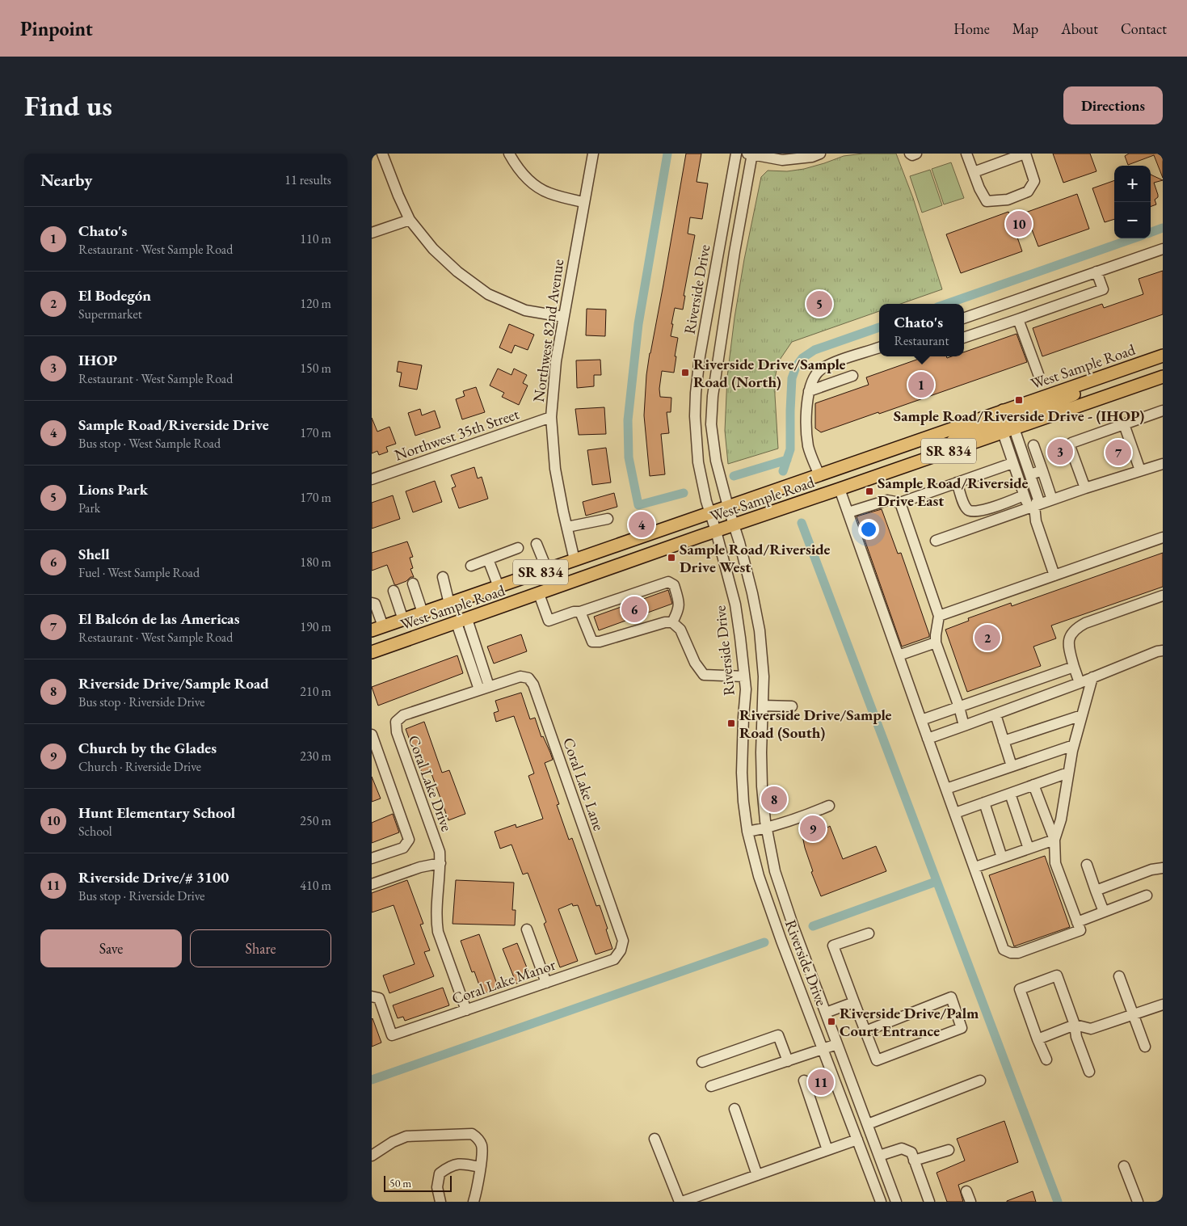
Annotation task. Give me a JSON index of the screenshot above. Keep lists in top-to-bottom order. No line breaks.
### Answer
{"streets":{"main road":["West Sample Road","SR 834"],"street":["Riverside Drive","Northwest 82nd Avenue","Northwest 35th Street","Coral Lake Drive","Coral Lake Lane","Coral Lake Manor"]},"crossings":[["Riverside Drive","West Sample Road"],["Northwest 82nd Avenue","West Sample Road"],["Northwest 82nd Avenue","Northwest 35th Street"],["Coral Lake Drive","Coral Lake Lane"],["Coral Lake Drive","Coral Lake Manor"],["Coral Lake Lane","Coral Lake Manor"]],"places":{"transit":["Riverside Drive/Sample Road (North)","Sample Road/Riverside Drive - (IHOP)","Sample Road/Riverside Drive East","Sample Road/Riverside Drive West","Riverside Drive/Sample Road (South)","Riverside Drive/Palm Court Entrance"]},"scale_bar":"50 m","page":{"header":"Pinpoint","nav":["Home","Map","About","Contact"],"buttons":["Directions",["Save","Share"]],"title":"Find us","heading":["Nearby","11 results"],"map_buttons":["+","−"],"list":[{"mark":"1","name":"Chato's","note":"Restaurant · West Sample Road","value":"110 m"},{"mark":"2","name":"El Bodegón","note":"Supermarket","value":"120 m"},{"mark":"3","name":"IHOP","note":"Restaurant · West Sample Road","value":"150 m"},{"mark":"4","name":"Sample Road/Riverside Drive","note":"Bus stop · West Sample Road","value":"170 m"},{"mark":"5","name":"Lions Park","note":"Park","value":"170 m"},{"mark":"6","name":"Shell","note":"Fuel · West Sample Road","value":"180 m"},{"mark":"7","name":"El Balcón de las Americas","note":"Restaurant · West Sample Road","value":"190 m"},{"mark":"8","name":"Riverside Drive/Sample Road","note":"Bus stop · Riverside Drive","value":"210 m"},{"mark":"9","name":"Church by the Glades","note":"Church · Riverside Drive","value":"230 m"},{"mark":"10","name":"Hunt Elementary School","note":"School","value":"250 m"},{"mark":"11","name":"Riverside Drive/# 3100","note":"Bus stop · Riverside Drive","value":"410 m"}],"pins":["10","5","1","3","7","4","6","2","8","9","11"],"popup":["Chato's","Restaurant"],"scale":"50 m"}}
